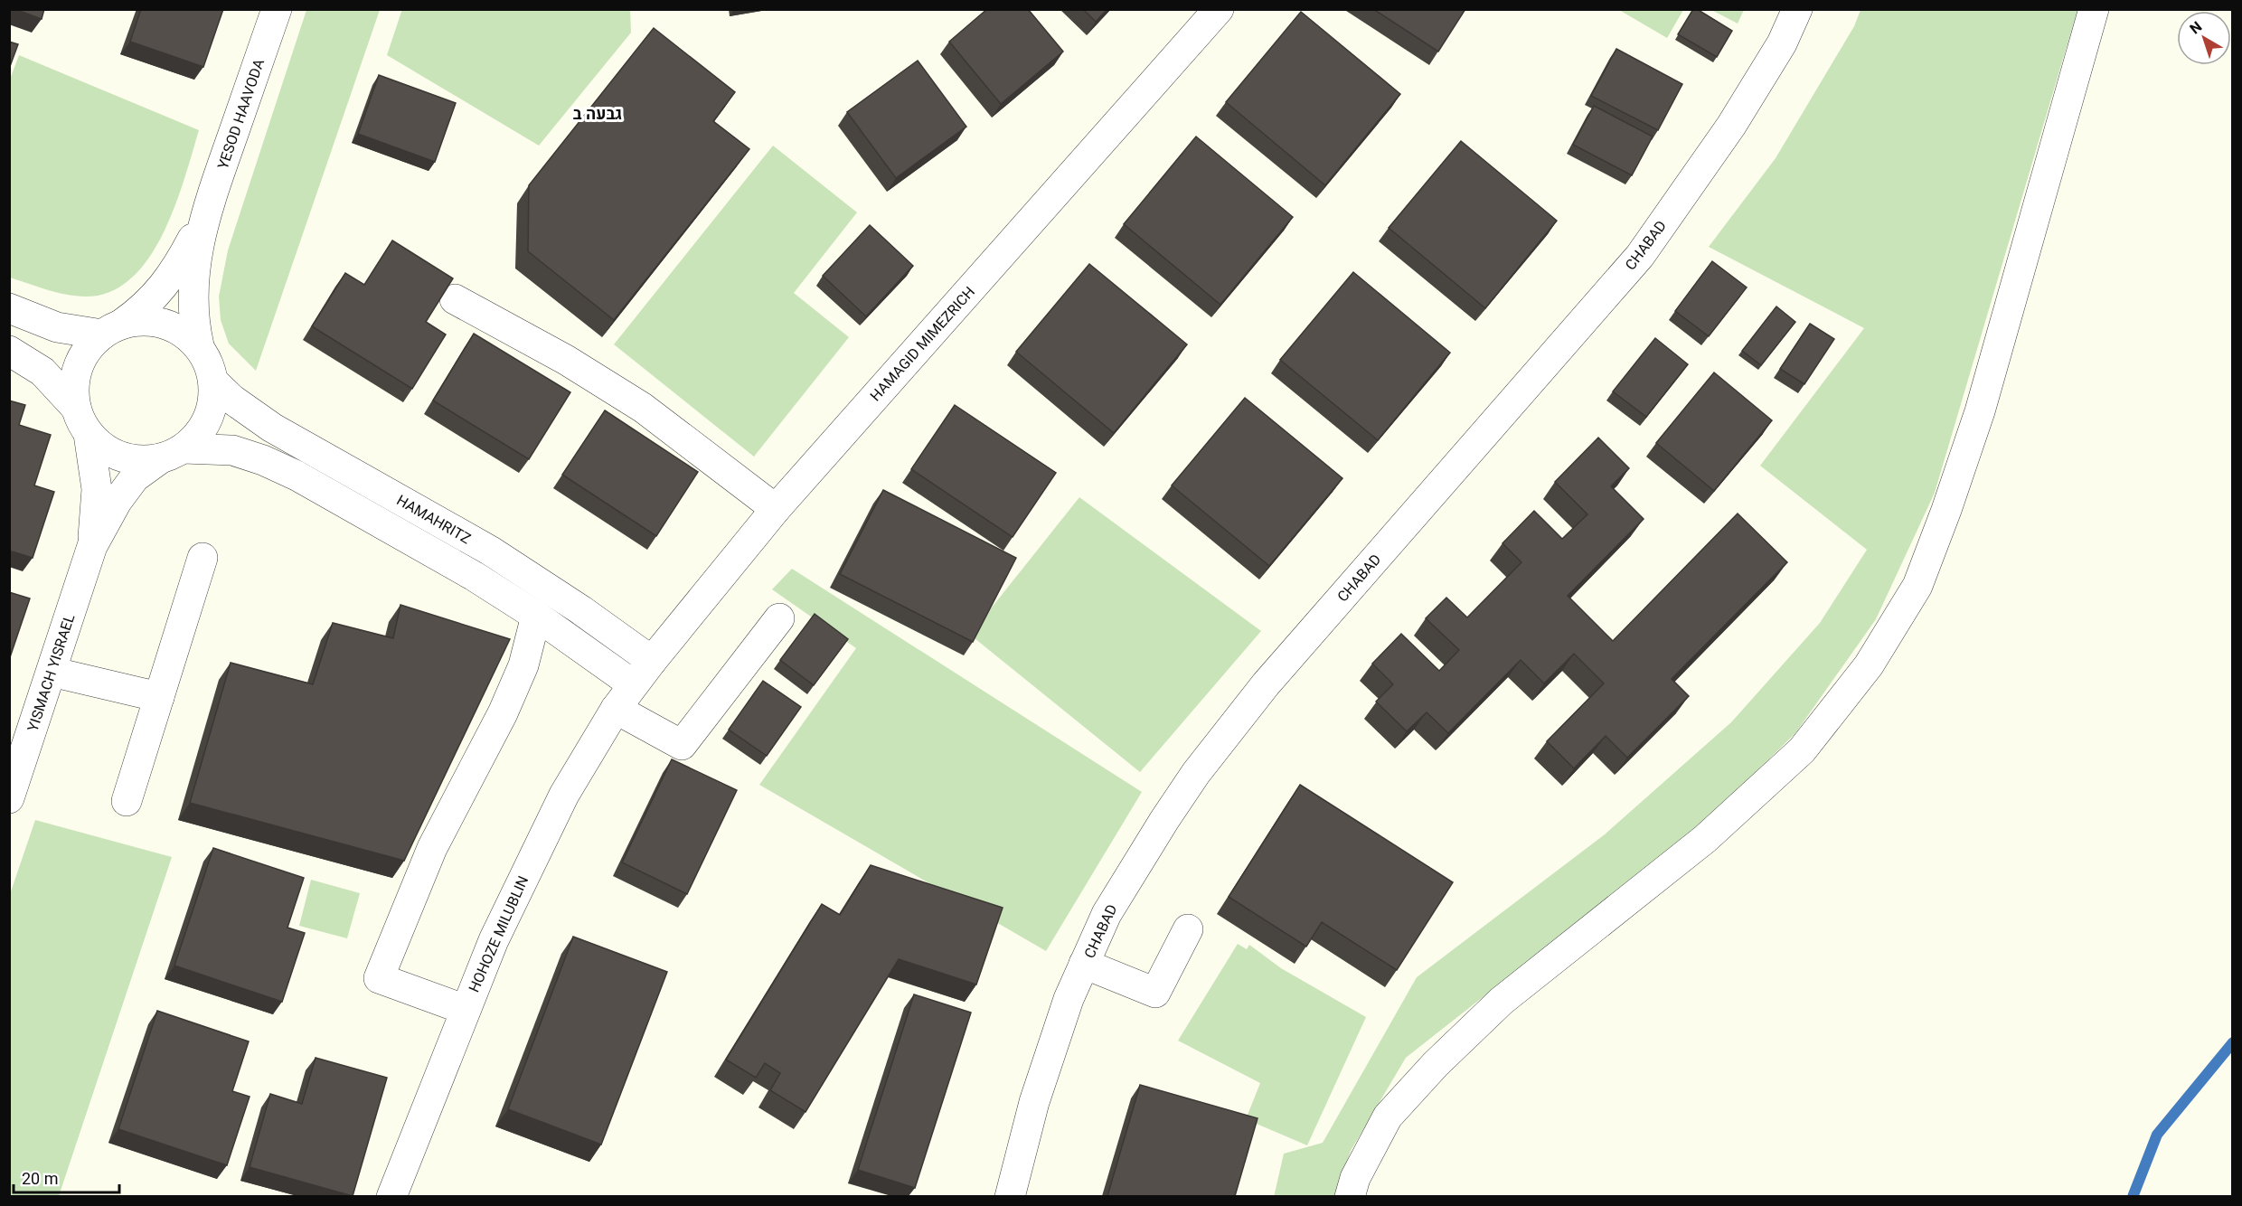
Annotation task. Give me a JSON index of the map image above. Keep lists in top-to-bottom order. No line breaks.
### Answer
{"streets":{"street":["YESOD HAAVODA","CHABAD","HAMAGID MIMEZRICH","HAMAHRITZ","YISMACH YISRAEL","HOHOZE MILUBLIN"]},"crossings":[["YESOD HAAVODA","HAMAHRITZ"],["YESOD HAAVODA","YISMACH YISRAEL"],["HAMAGID MIMEZRICH","HAMAHRITZ"],["HAMAGID MIMEZRICH","HOHOZE MILUBLIN"],["HAMAHRITZ","YISMACH YISRAEL"],["HAMAHRITZ","HOHOZE MILUBLIN"]],"districts":["גבעה ב"],"scale_bar":"20 m","north":"top left"}
